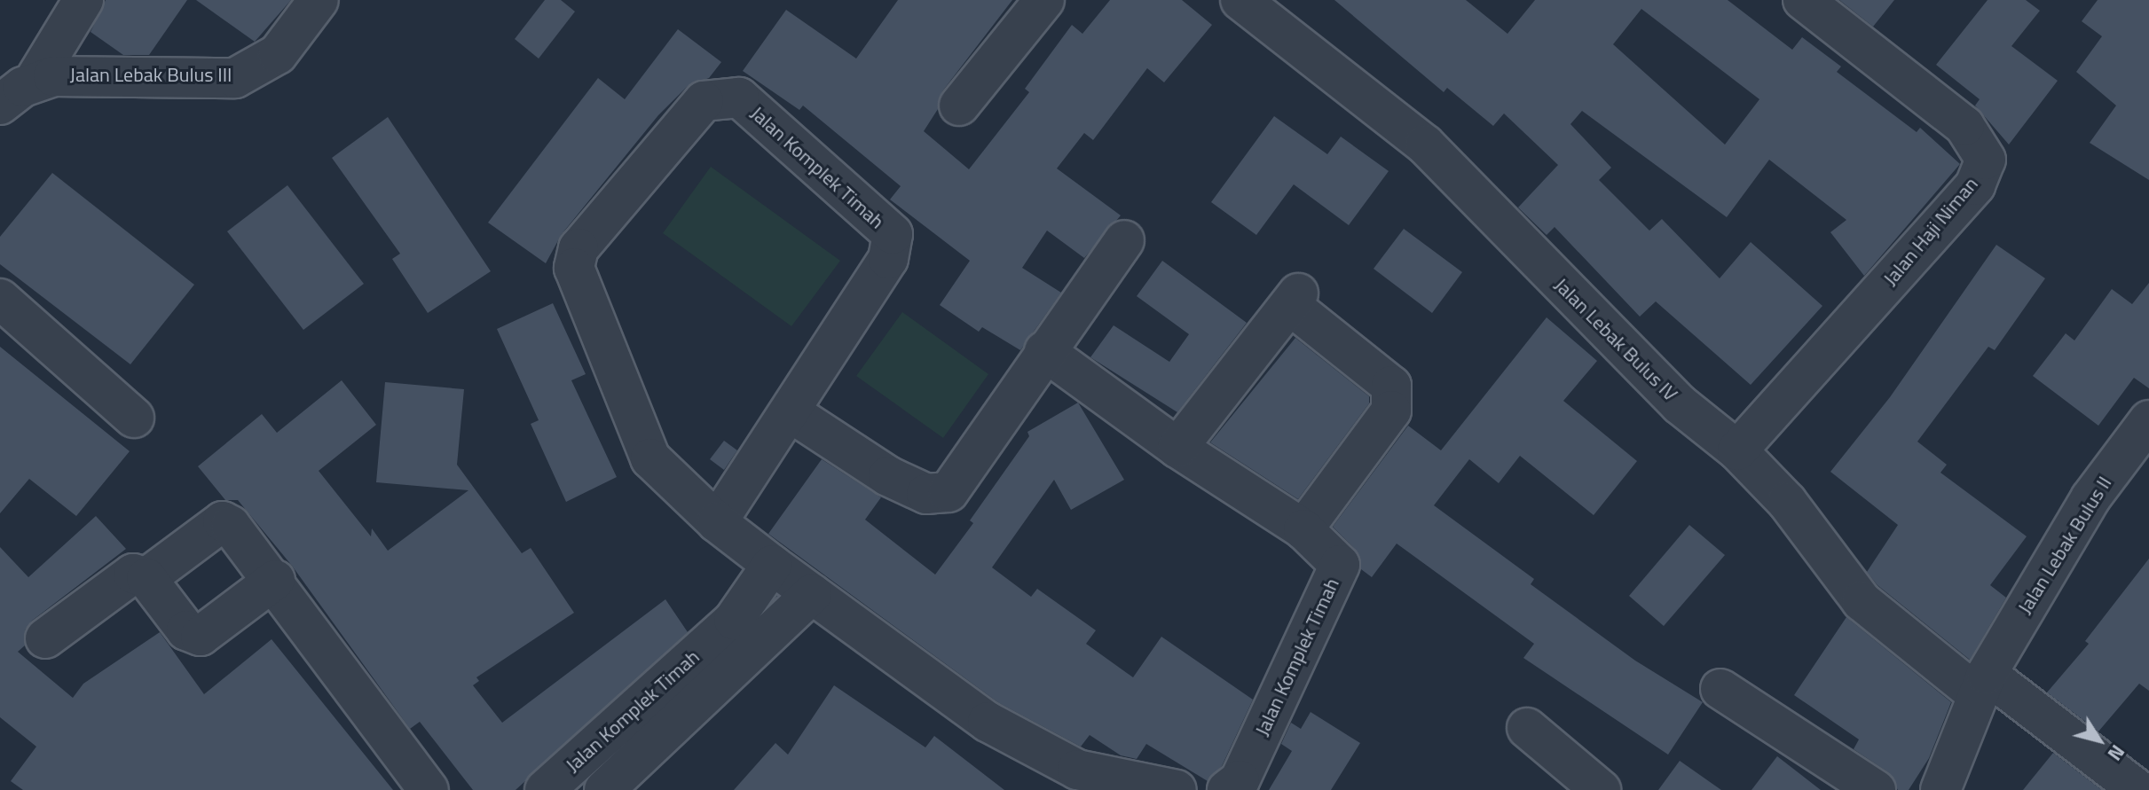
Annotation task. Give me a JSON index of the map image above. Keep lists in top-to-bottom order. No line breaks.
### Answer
{"streets":{"street":["Jalan Lebak Bulus III","Jalan Komplek Timah","Jalan Haji Niman","Jalan Lebak Bulus IV","Jalan Lebak Bulus II"]},"crossings":[["Jalan Haji Niman","Jalan Lebak Bulus IV"],["Jalan Lebak Bulus IV","Jalan Lebak Bulus II"]],"north":"bottom right"}
